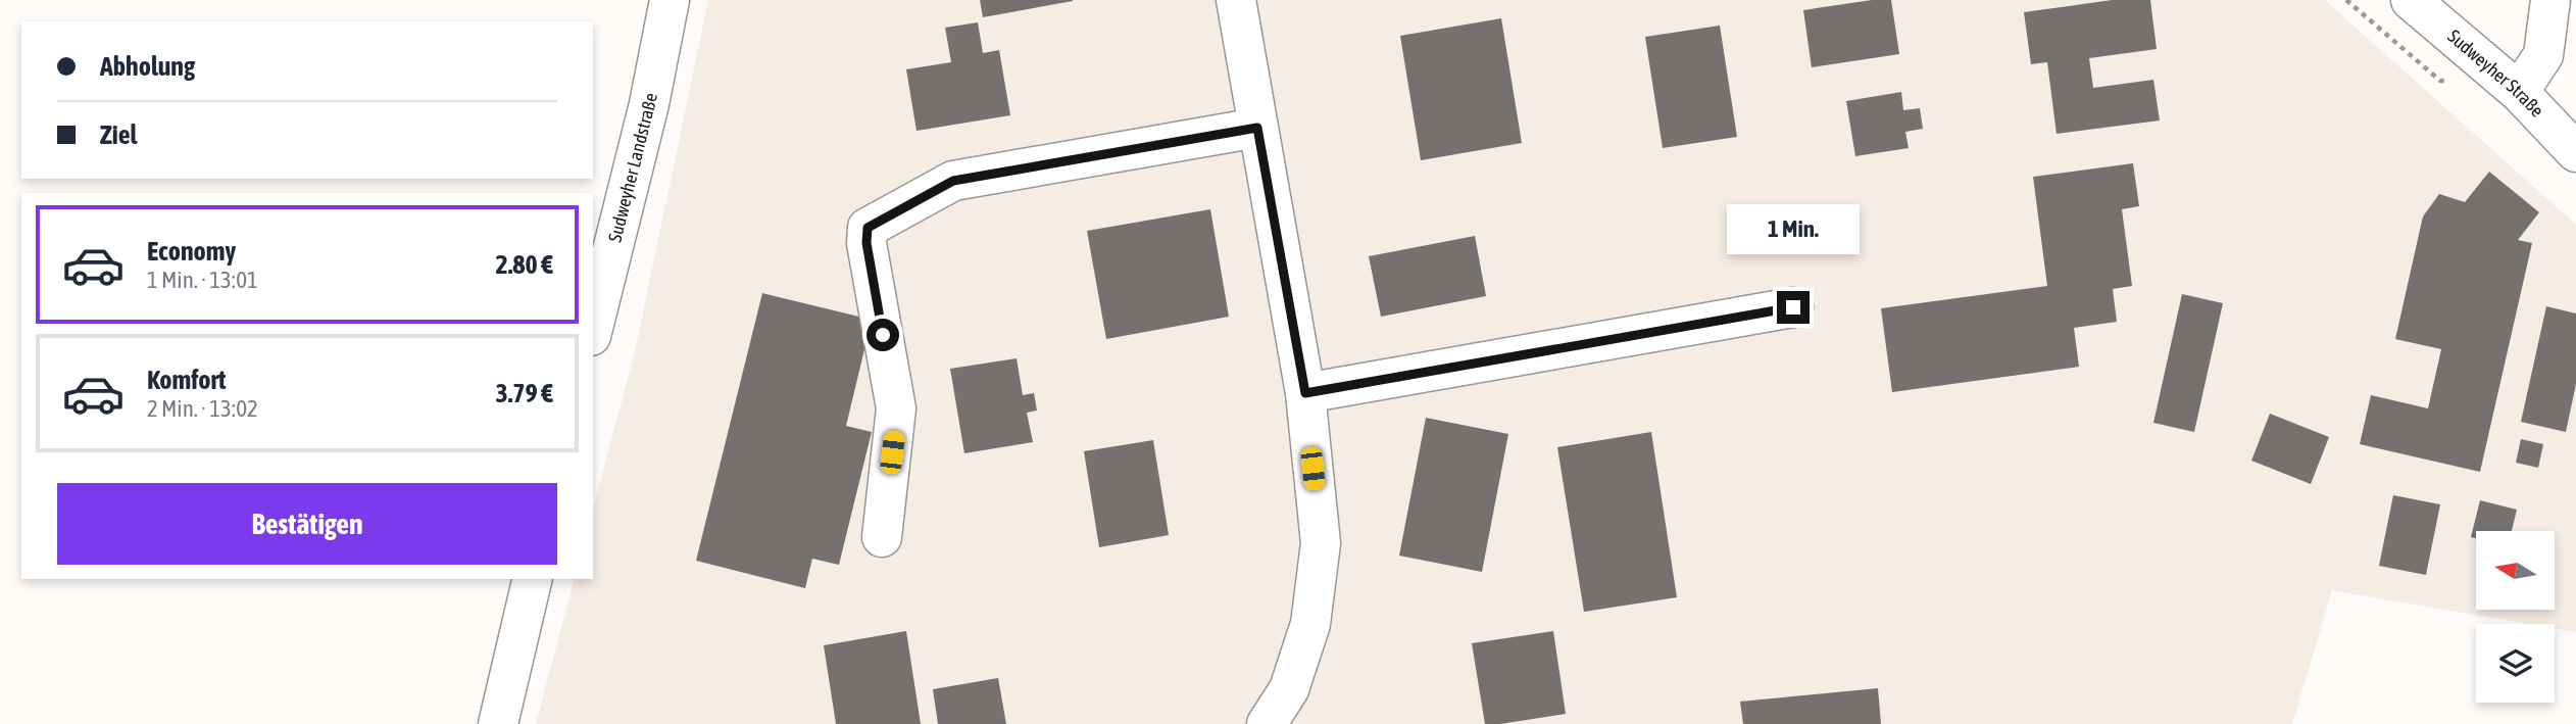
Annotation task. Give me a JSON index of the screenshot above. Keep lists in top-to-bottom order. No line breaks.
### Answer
{"streets":{"street":["Sudweyher Straße","Sudweyher Landstraße"]},"north":"left","page":{"banner":["Abholung","Ziel"],"bubble":"1 Min.","list":[{"name":"Economy","note":"1 Min. · 13:01","value":"2.80 €"},{"name":"Komfort","note":"2 Min. · 13:02","value":"3.79 €"}],"buttons":"Bestätigen"}}
